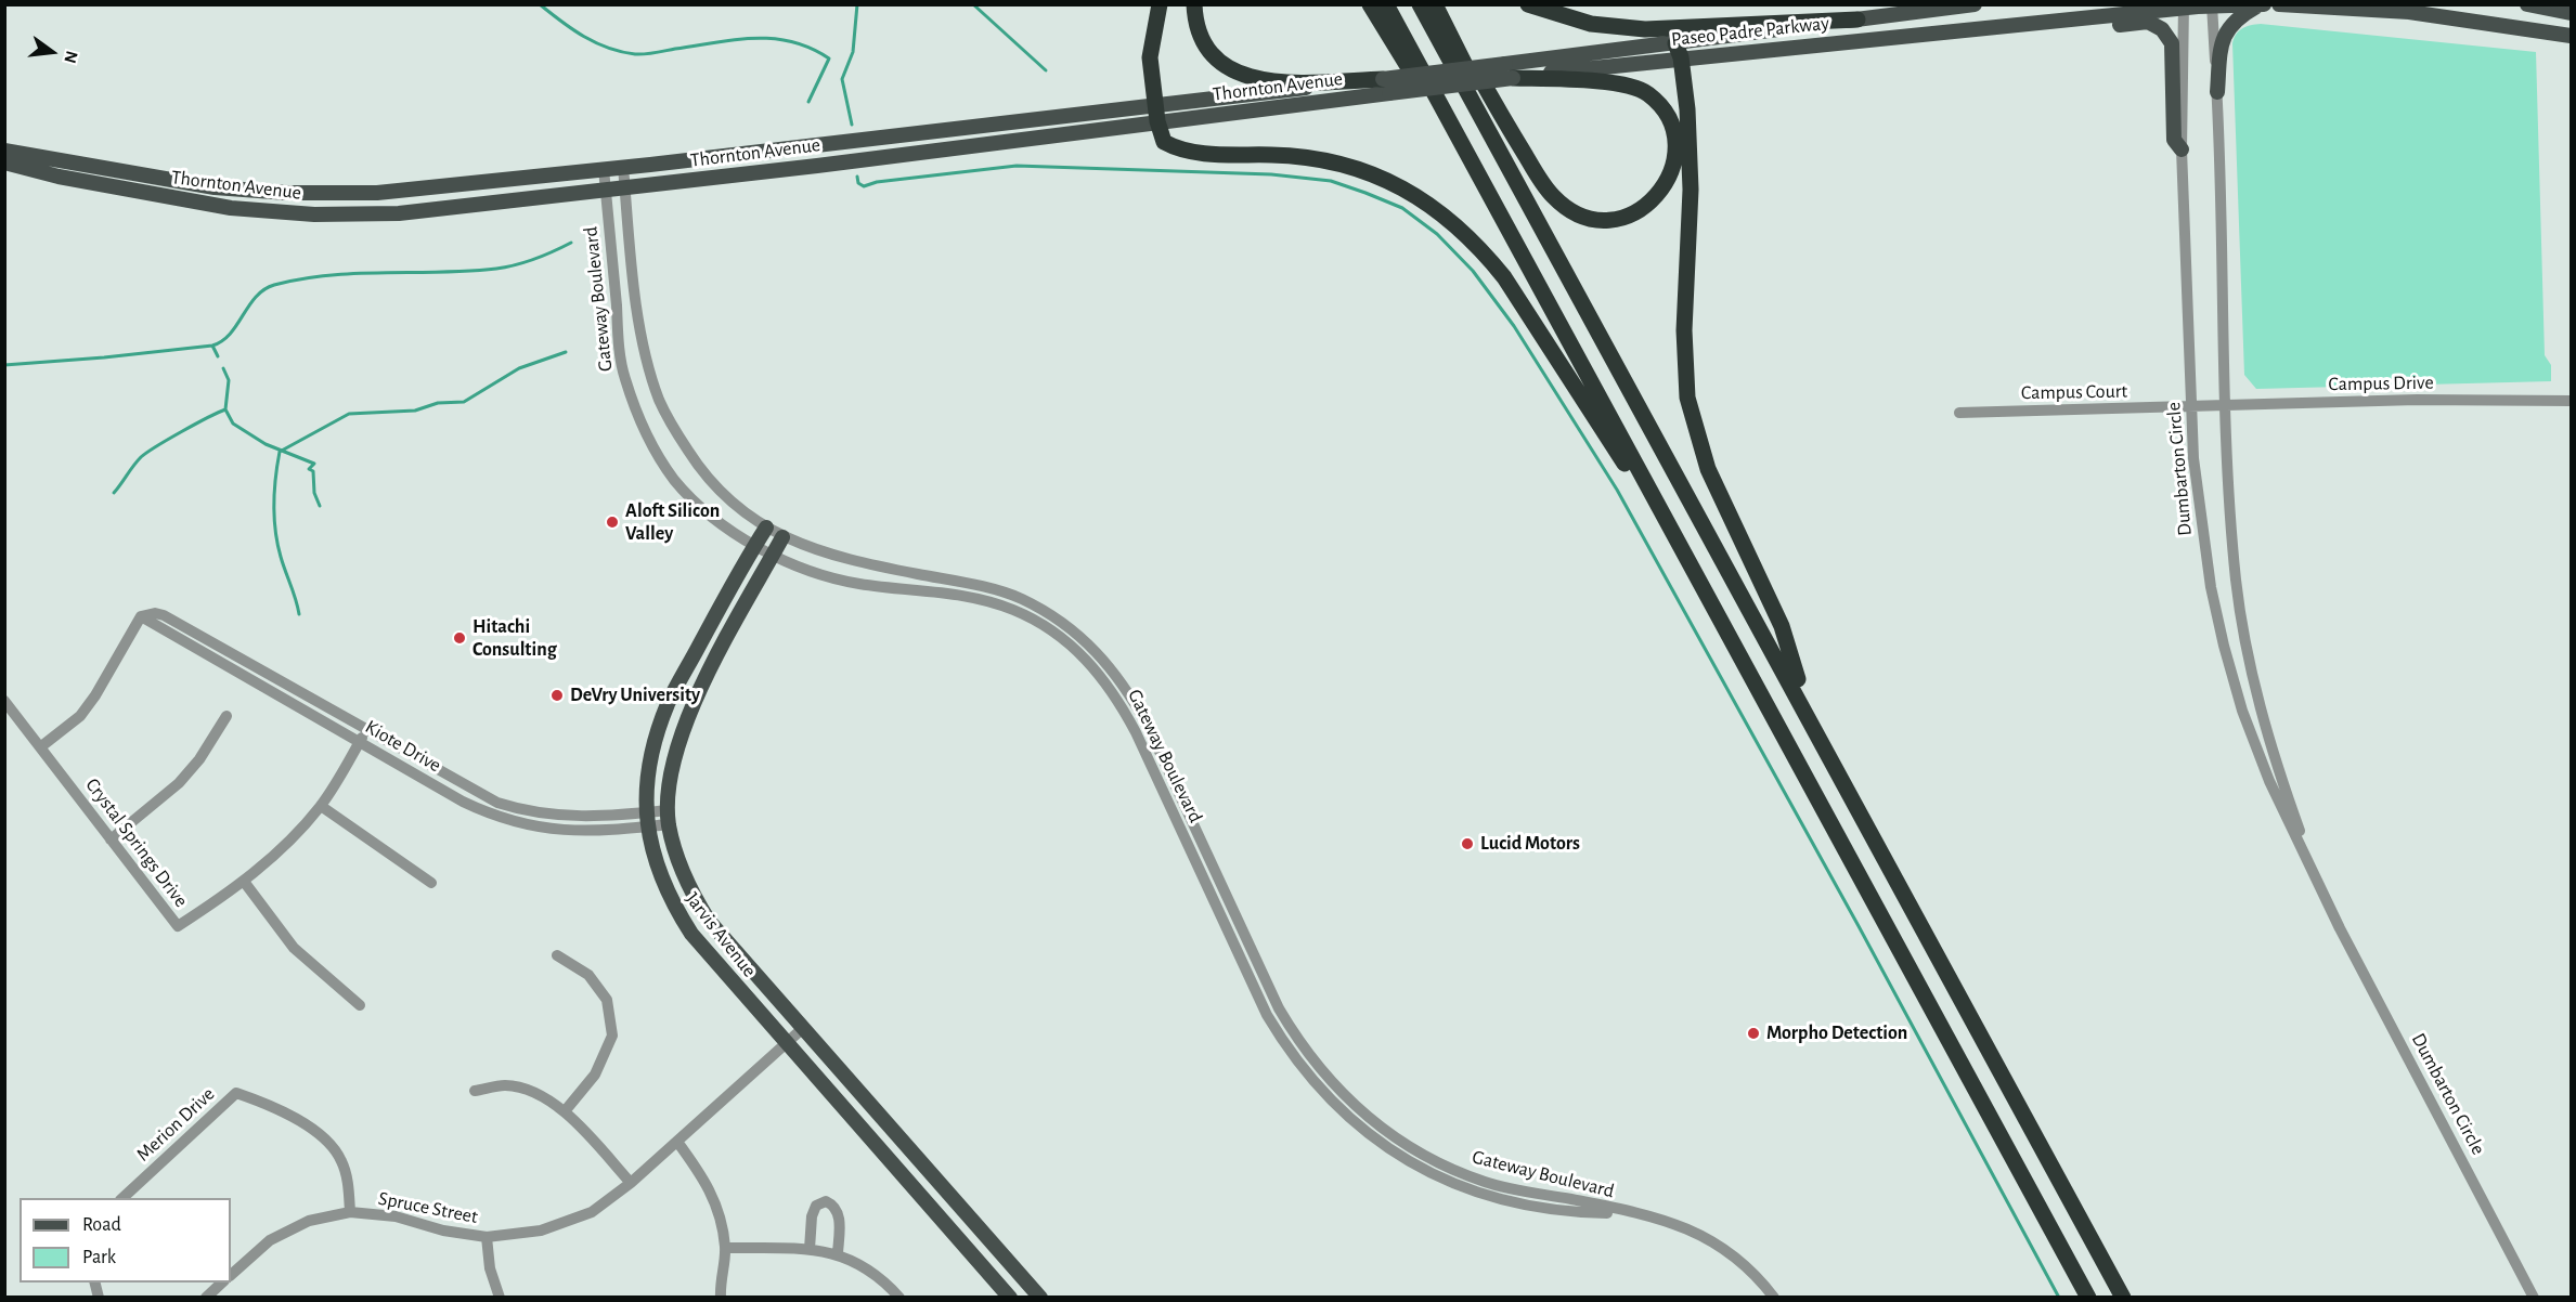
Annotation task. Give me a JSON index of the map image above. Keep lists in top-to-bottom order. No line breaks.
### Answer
{"streets":{"main road":["Paseo Padre Parkway","Thornton Avenue","Jarvis Avenue"],"street":["Gateway Boulevard","Campus Drive","Campus Court","Dumbarton Circle","Kiote Drive","Crystal Springs Drive","Merion Drive","Spruce Street"]},"crossings":[["Paseo Padre Parkway","Thornton Avenue"],["Paseo Padre Parkway","Dumbarton Circle"],["Thornton Avenue","Gateway Boulevard"],["Gateway Boulevard","Jarvis Avenue"],["Campus Drive","Campus Court"],["Campus Drive","Dumbarton Circle"],["Campus Court","Dumbarton Circle"],["Kiote Drive","Crystal Springs Drive"],["Kiote Drive","Jarvis Avenue"],["Jarvis Avenue","Spruce Street"],["Merion Drive","Spruce Street"]],"places":["Aloft Silicon Valley","Hitachi Consulting","DeVry University","Lucid Motors","Morpho Detection"],"legend":["Road","Park"],"north":"right"}
